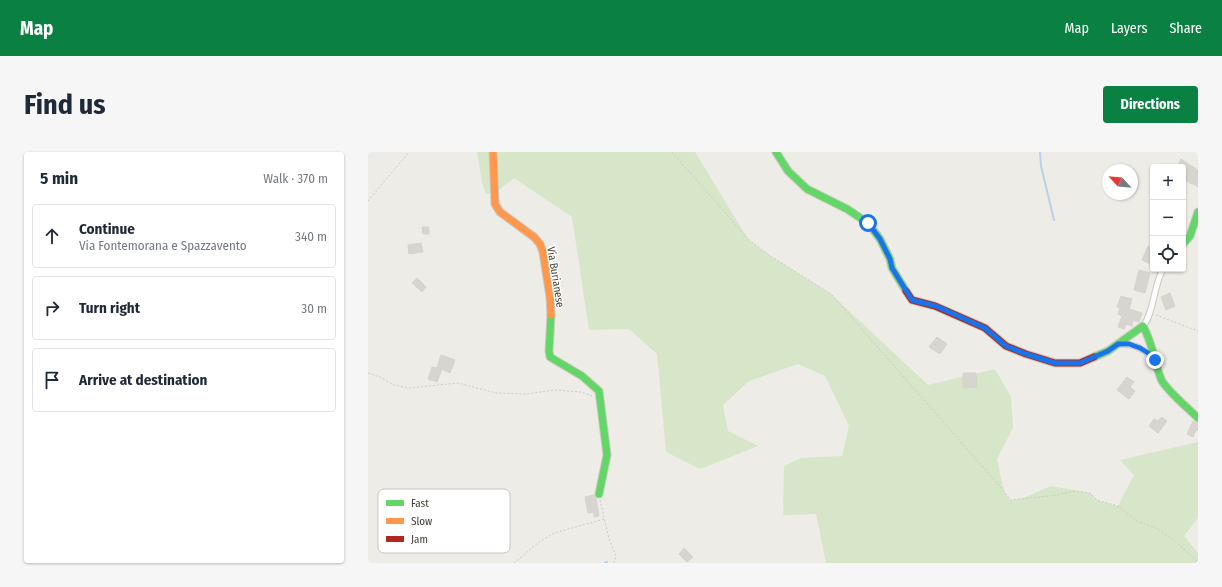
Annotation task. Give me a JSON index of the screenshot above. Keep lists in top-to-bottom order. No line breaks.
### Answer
{"streets":{"street":["Via Burianese"]},"legend":["Fast","Slow","Jam"],"north":"top left","page":{"header":"Map","nav":["Map","Layers","Share"],"buttons":"Directions","title":"Find us","heading":["5 min","Walk · 370 m"],"map_buttons":["+","−"],"list":[["Continue","Via Fontemorana e Spazzavento","340 m"],["Turn right","30 m"],"Arrive at destination"]}}
